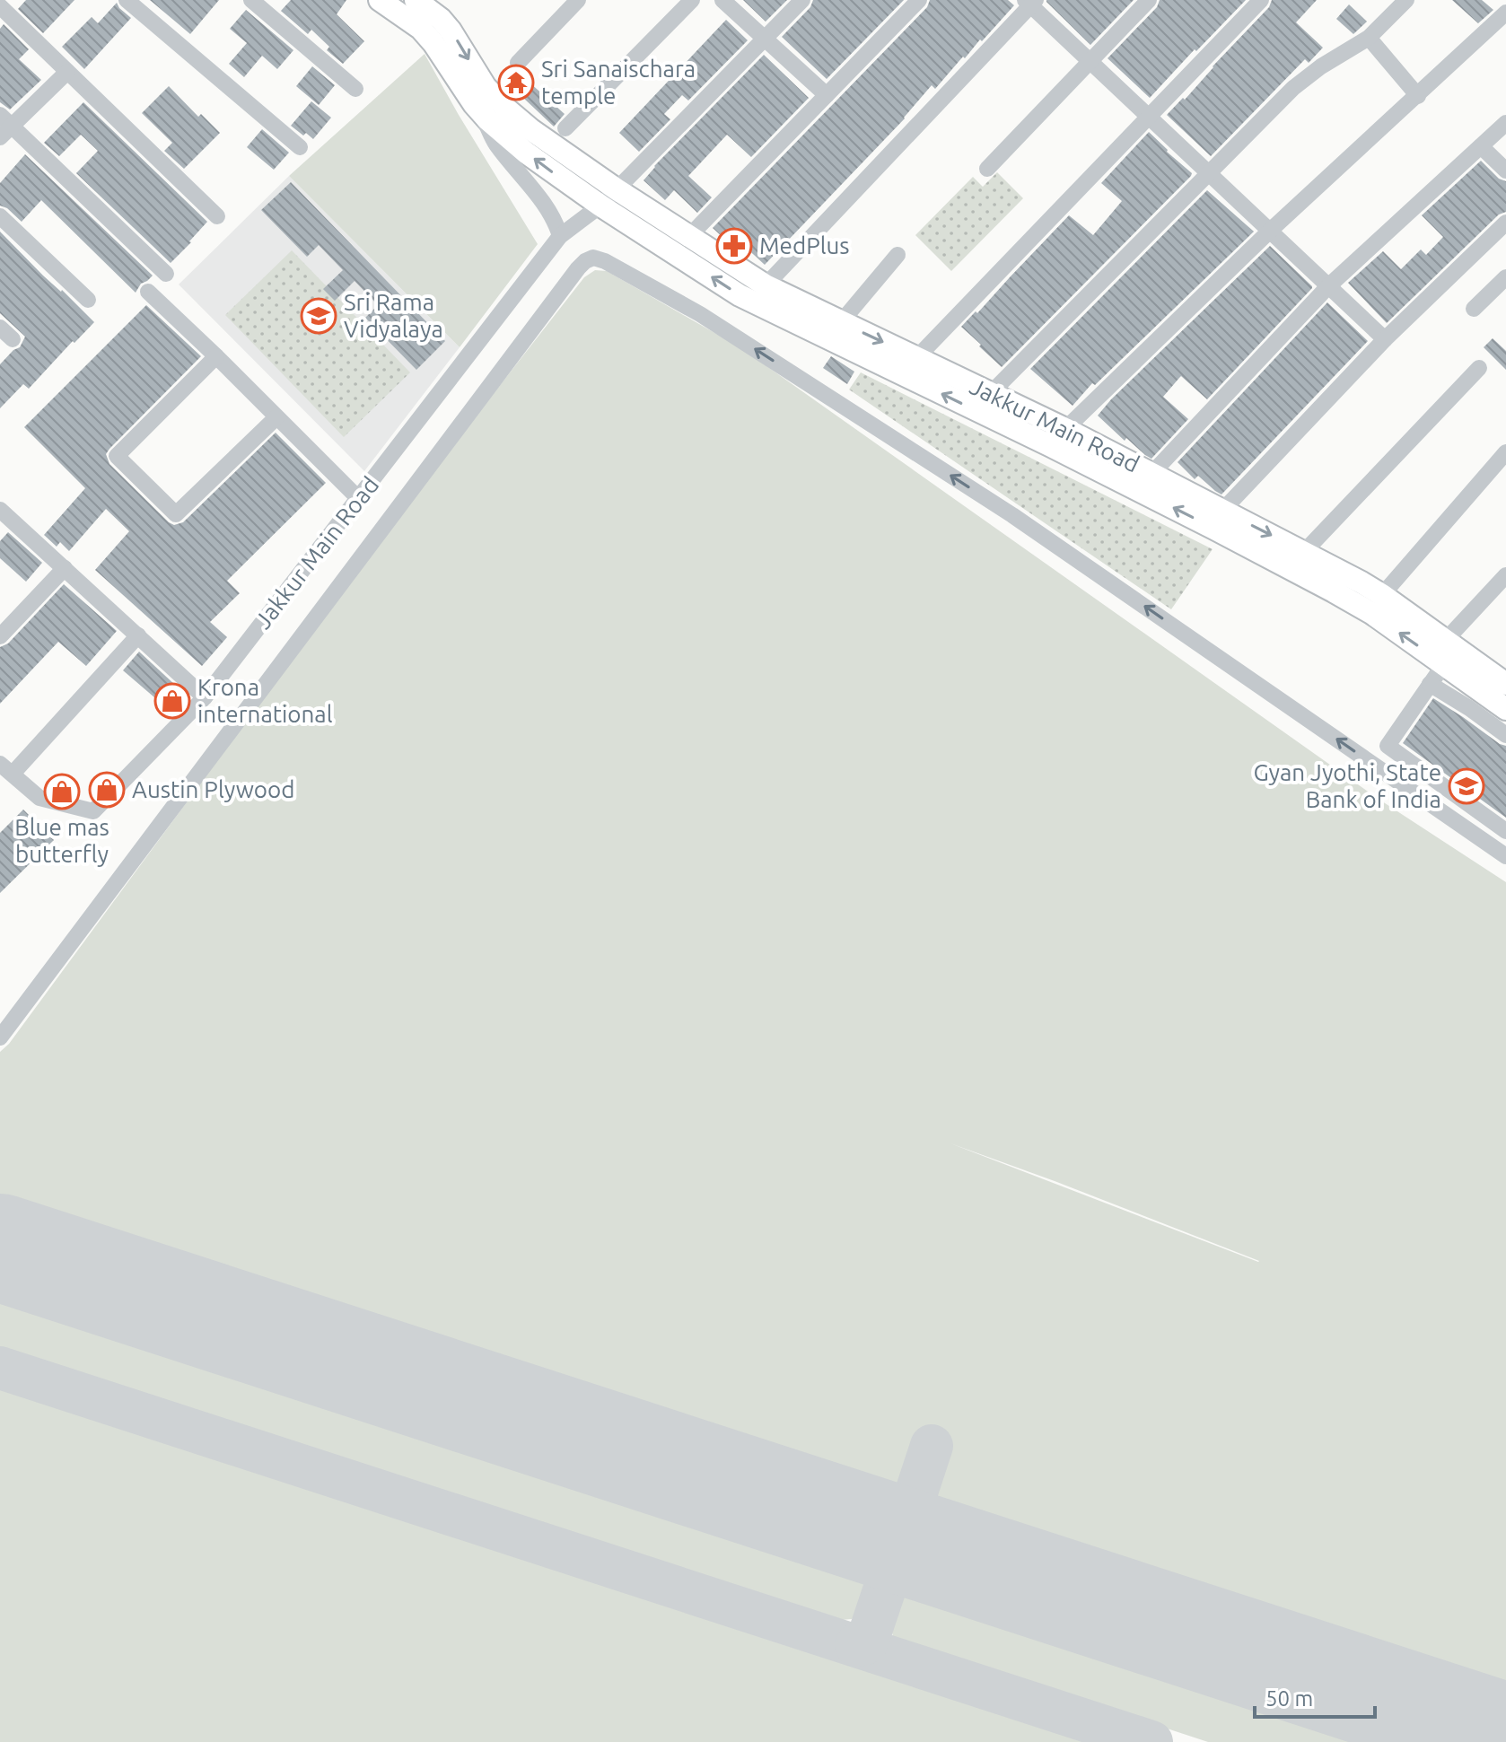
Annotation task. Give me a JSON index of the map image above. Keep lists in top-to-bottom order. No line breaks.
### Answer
{"streets":{"main road":["Jakkur Main Road"]},"places":{"temple":["Sri Sanaischara temple"],"pharmacy":["MedPlus"],"school or university":["Sri Rama Vidyalaya","Gyan Jyothi, State Bank of India"],"shop":["Krona international","Austin Plywood","Blue mas butterfly"]},"scale_bar":"50 m"}
